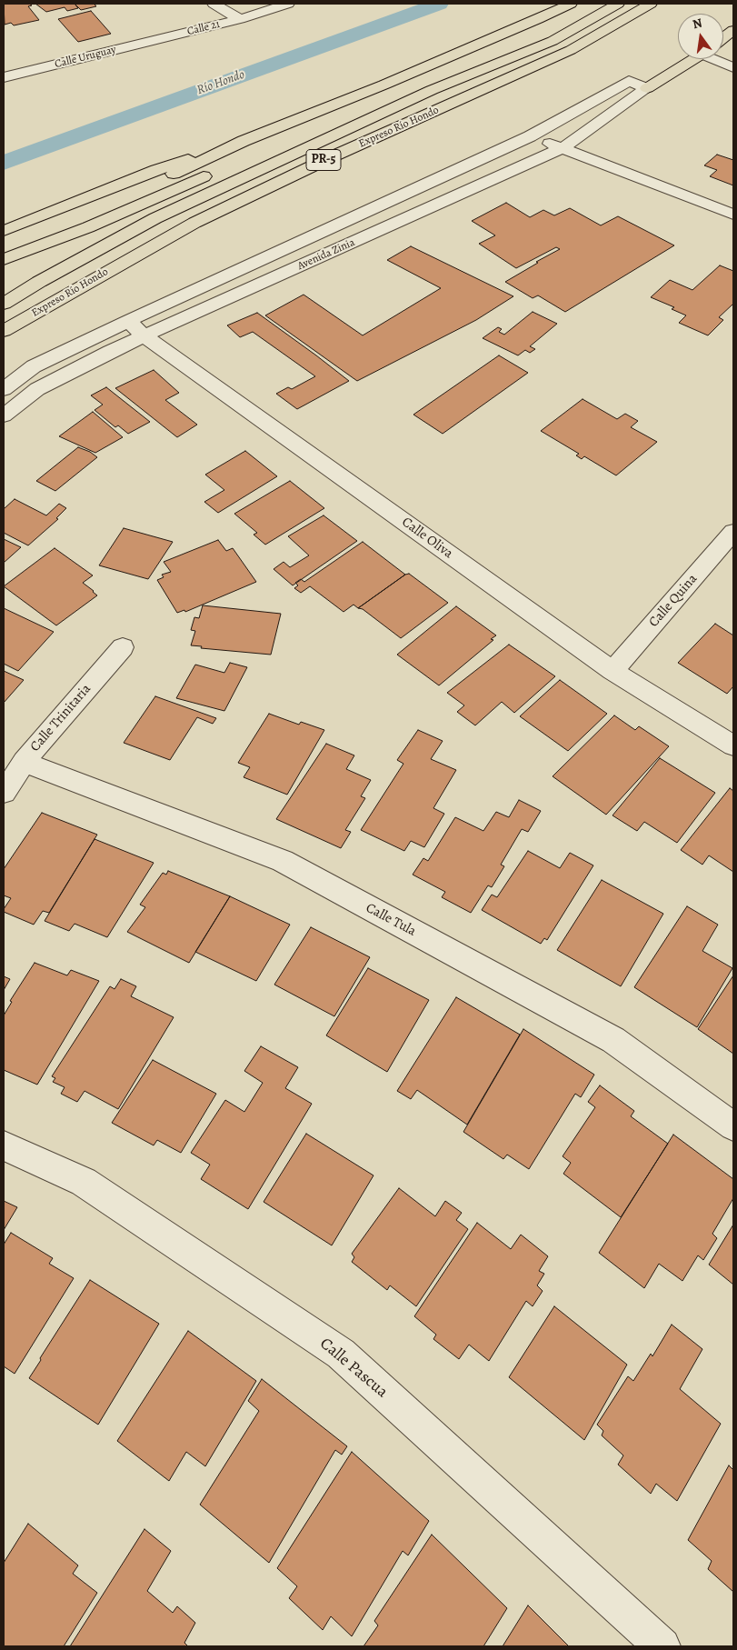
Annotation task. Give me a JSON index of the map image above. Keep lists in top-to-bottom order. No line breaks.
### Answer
{"streets":{"highway":["Expreso Río Hondo","PR-5"],"street":["Calle 21","Calle Uruguay","Avenida Zinia","Calle Oliva","Calle Quina","Calle Trinitaria","Calle Tula","Calle Pascua"]},"crossings":[["Calle 21","Calle Uruguay"],["Avenida Zinia","Calle Oliva"],["Calle Oliva","Calle Quina"],["Calle Trinitaria","Calle Tula"]],"water":["Río Hondo"],"north":"top"}
